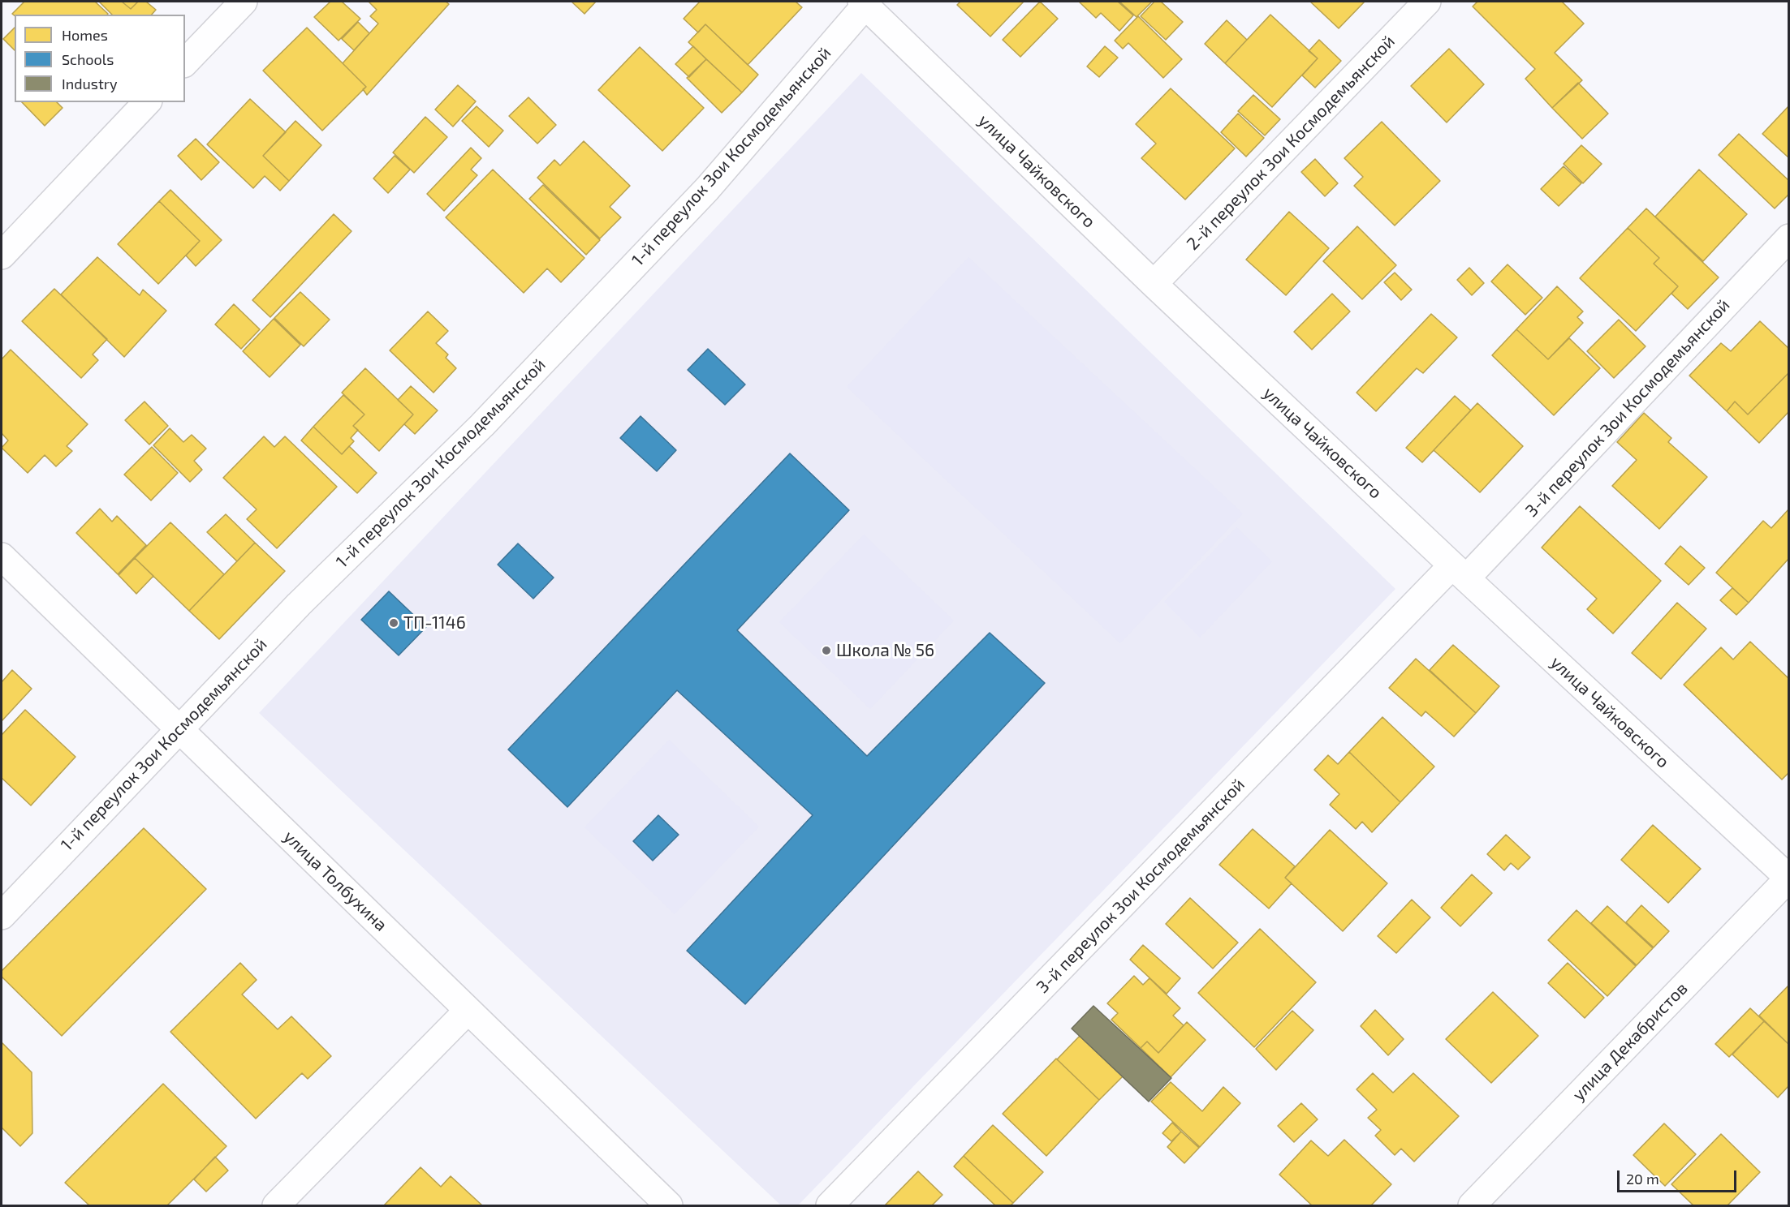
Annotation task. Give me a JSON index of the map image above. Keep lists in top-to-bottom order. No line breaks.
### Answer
{"streets":{"street":["2-й переулок Зои Космодемьянской","1-й переулок Зои Космодемьянской","улица Чайковского","3-й переулок Зои Космодемьянской","улица Толбухина","улица Декабристов"]},"crossings":[["2-й переулок Зои Космодемьянской","улица Чайковского"],["1-й переулок Зои Космодемьянской","улица Чайковского"],["1-й переулок Зои Космодемьянской","улица Толбухина"],["улица Чайковского","3-й переулок Зои Космодемьянской"],["улица Чайковского","улица Декабристов"]],"places":["ТП-1146","Школа № 56"],"legend":["Homes","Schools","Industry"],"scale_bar":"20 m"}
